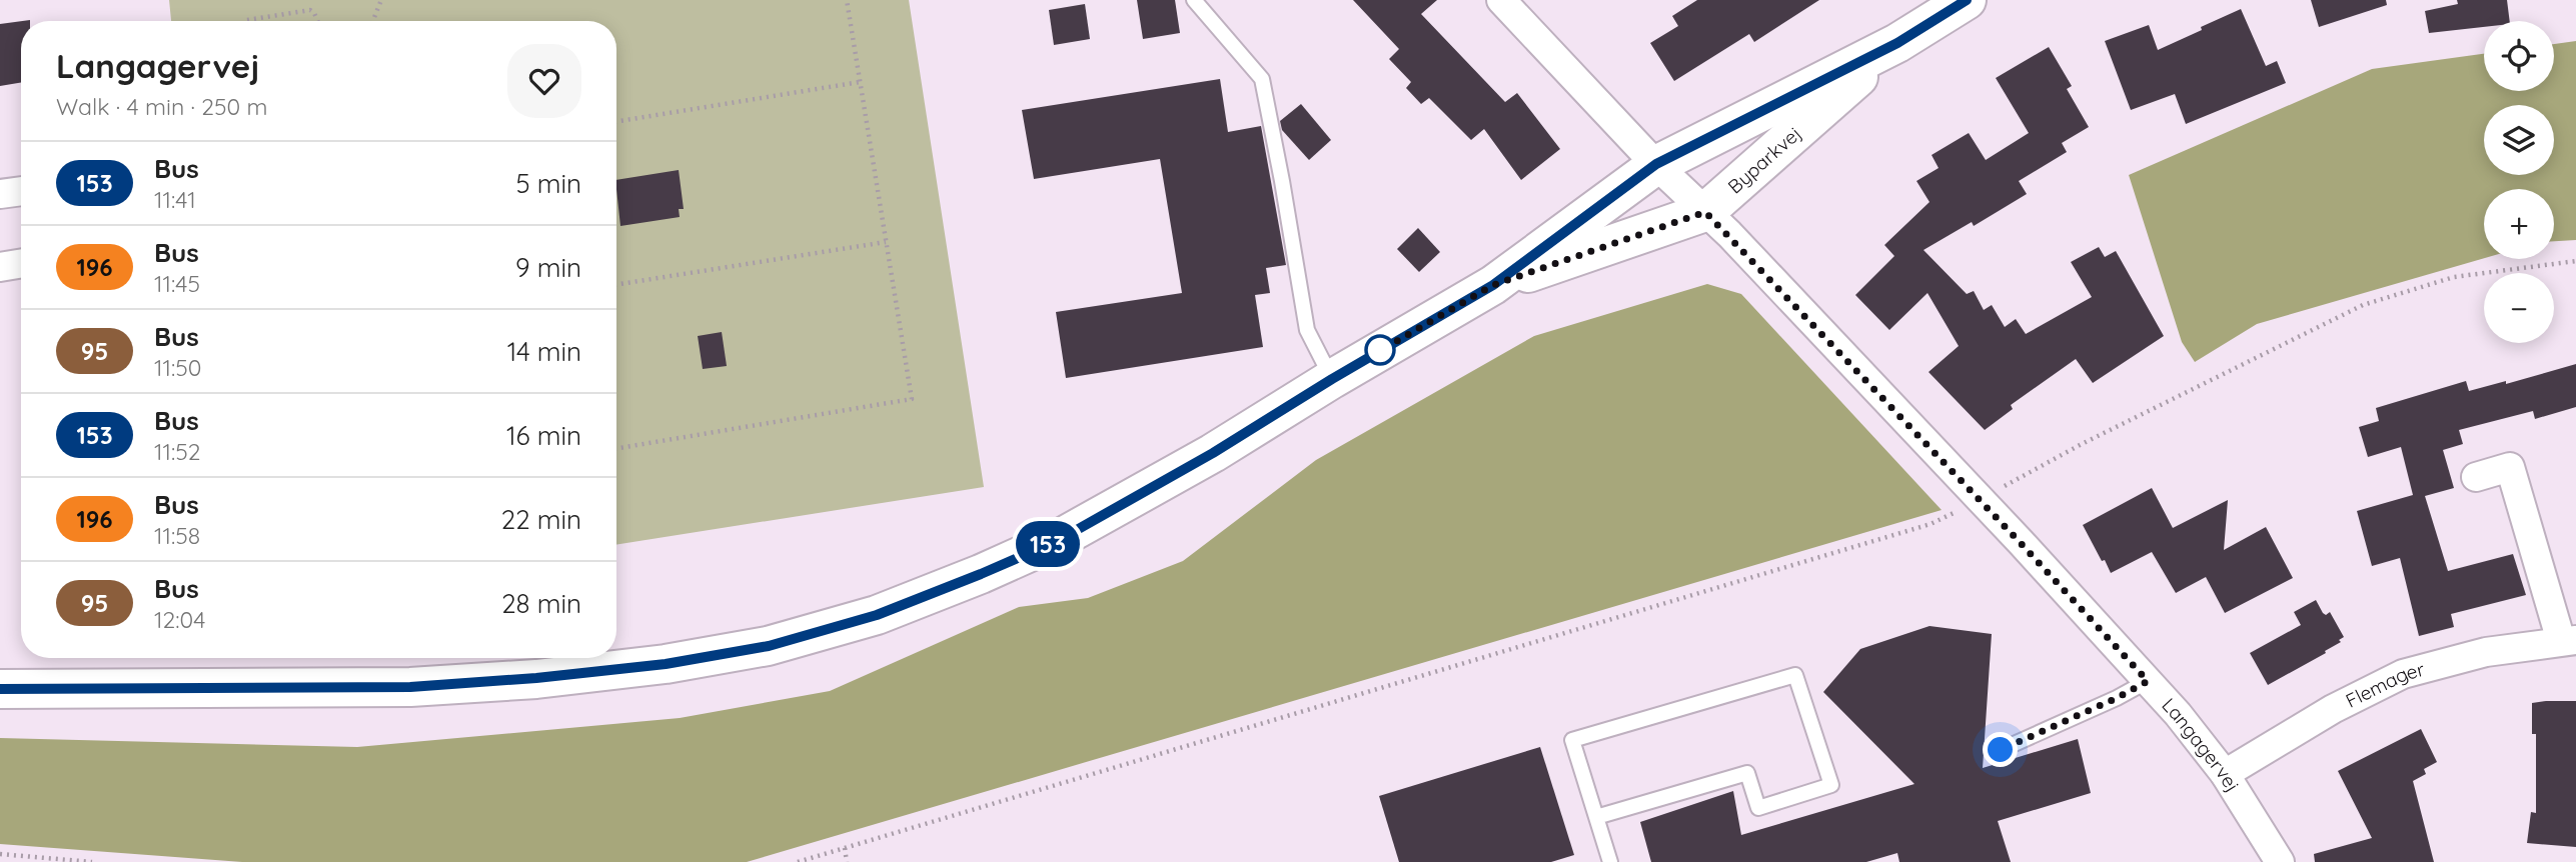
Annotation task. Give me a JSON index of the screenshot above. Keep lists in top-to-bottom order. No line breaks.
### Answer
{"streets":{"street":["Byparkvej","Flemager","Langagervej"]},"crossings":[["Byparkvej","Langagervej"],["Flemager","Langagervej"]],"lines":["bus line 153"],"page":{"on_map":"153","map_buttons":["+","−"],"heading":["Langagervej","Walk · 4 min · 250 m"],"list":[{"mark":"153","name":"Bus","note":"11:41","value":"5 min"},{"mark":"196","name":"Bus","note":"11:45","value":"9 min"},{"mark":"95","name":"Bus","note":"11:50","value":"14 min"},{"mark":"153","name":"Bus","note":"11:52","value":"16 min"},{"mark":"196","name":"Bus","note":"11:58","value":"22 min"},{"mark":"95","name":"Bus","note":"12:04","value":"28 min"}]}}
